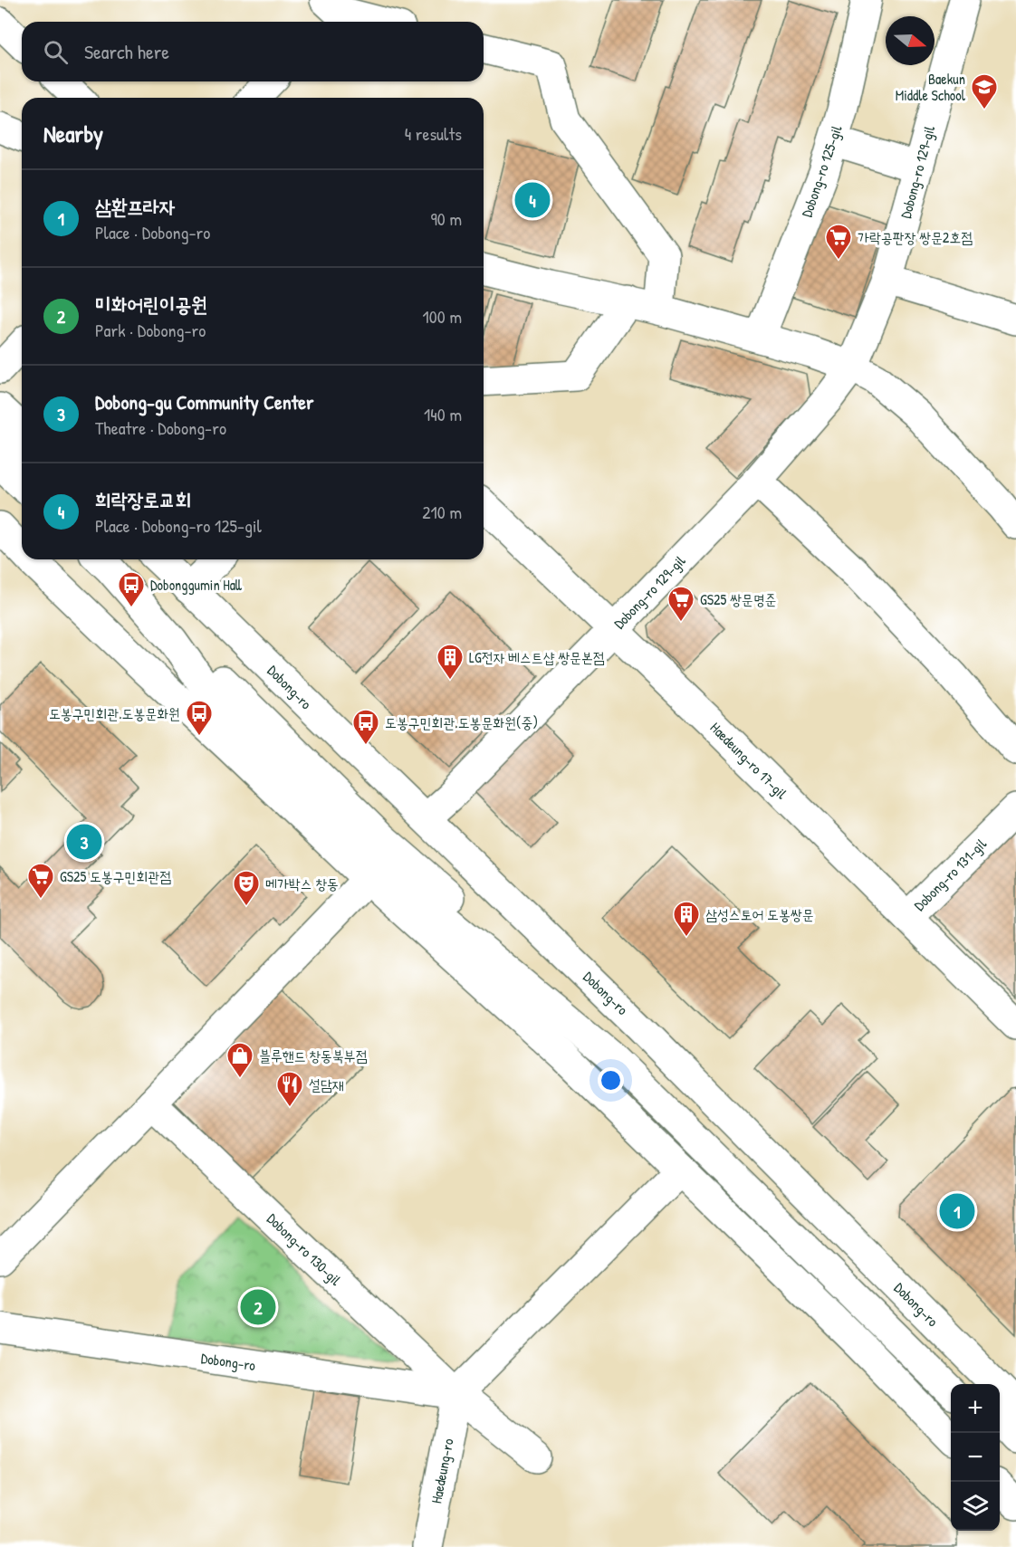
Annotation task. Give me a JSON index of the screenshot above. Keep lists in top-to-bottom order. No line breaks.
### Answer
{"streets":{"street":["Dobong-ro 125-gil","Dobong-ro 129-gil","Dobong-ro","Haedeung-ro 17-gil","Dobong-ro 131-gil","Dobong-ro 130-gil","Haedeung-ro"]},"crossings":[["Dobong-ro 129-gil","Dobong-ro"],["Dobong-ro 129-gil","Haedeung-ro 17-gil"],["Dobong-ro","Dobong-ro 130-gil"],["Dobong-ro","Haedeung-ro"],["Haedeung-ro 17-gil","Dobong-ro 131-gil"],["Dobong-ro 130-gil","Haedeung-ro"]],"places":{"school or university":["Baekun Middle School"],"supermarket":["가락공판장 쌍문2호점","GS25 쌍문명준","GS25 도봉구민회관점"],"bus stop":["Dobonggumin Hall","도봉구민회관.도봉문화원","도봉구민회관.도봉문화원(중)"],"building":["LG전자 베스트샵 쌍문본점","삼성스토어 도봉쌍문"],"theatre":["메가박스 창동"],"shop":["블루핸드 창동북부점"],"restaurant":["설담재"]},"north":"right","page":{"search":"Search here","heading":["Nearby","4 results"],"list":[{"mark":"1","name":"삼환프라자","note":"Place · Dobong-ro","value":"90 m"},{"mark":"2","name":"미화어린이공원","note":"Park · Dobong-ro","value":"100 m"},{"mark":"3","name":"Dobong-gu Community Center","note":"Theatre · Dobong-ro","value":"140 m"},{"mark":"4","name":"희락장로교회","note":"Place · Dobong-ro 125-gil","value":"210 m"}],"pins":["4","3","1","2"],"map_buttons":["+","−"]}}
